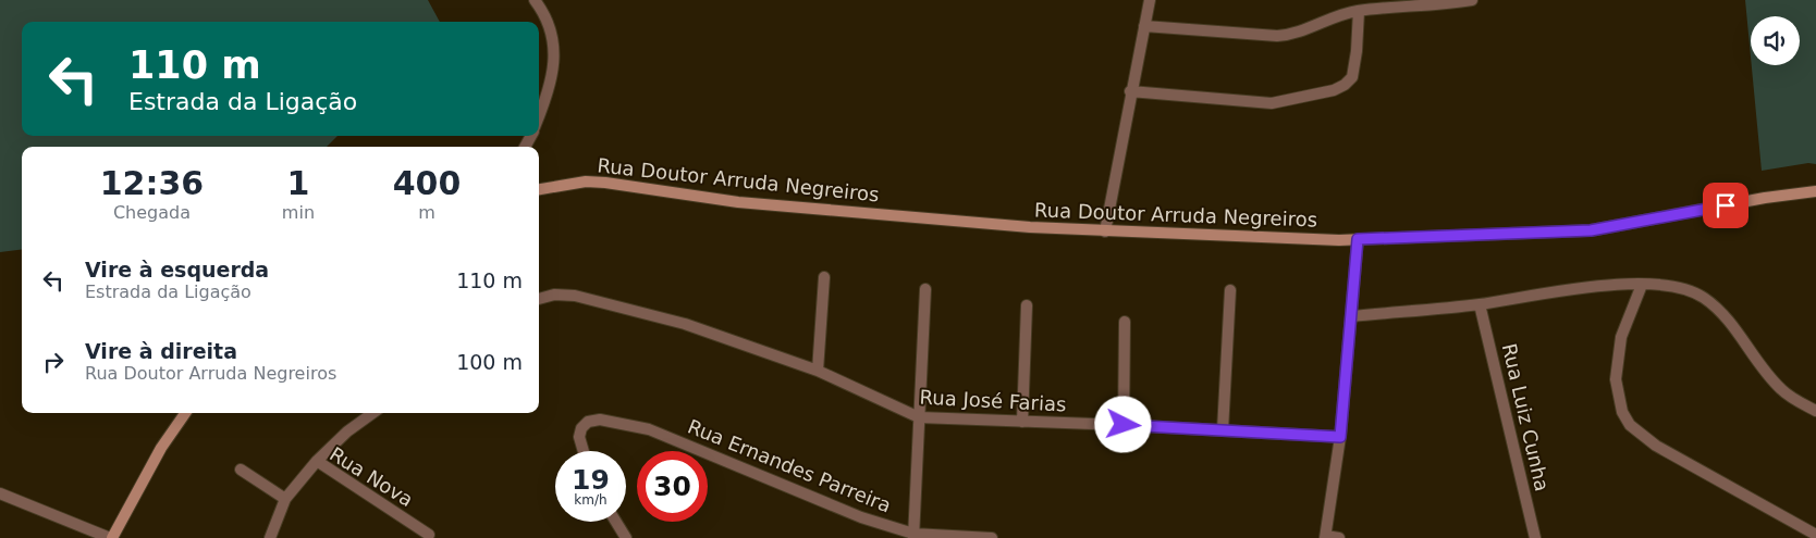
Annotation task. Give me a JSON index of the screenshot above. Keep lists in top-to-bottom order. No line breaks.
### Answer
{"streets":{"street":["Rua Doutor Arruda Negreiros","Rua José Farias","Rua Luiz Cunha","Rua Ernandes Parreira","Rua Nova"]},"page":{"turn":["110 m","Estrada da Ligação"],"eta":["12:36","Chegada","1","min","400","m"],"list":[{"name":"Vire à esquerda","note":"Estrada da Ligação","value":"110 m"},{"name":"Vire à direita","note":"Rua Doutor Arruda Negreiros","value":"100 m"}],"speed":"19 km/h","limit":"30"}}
